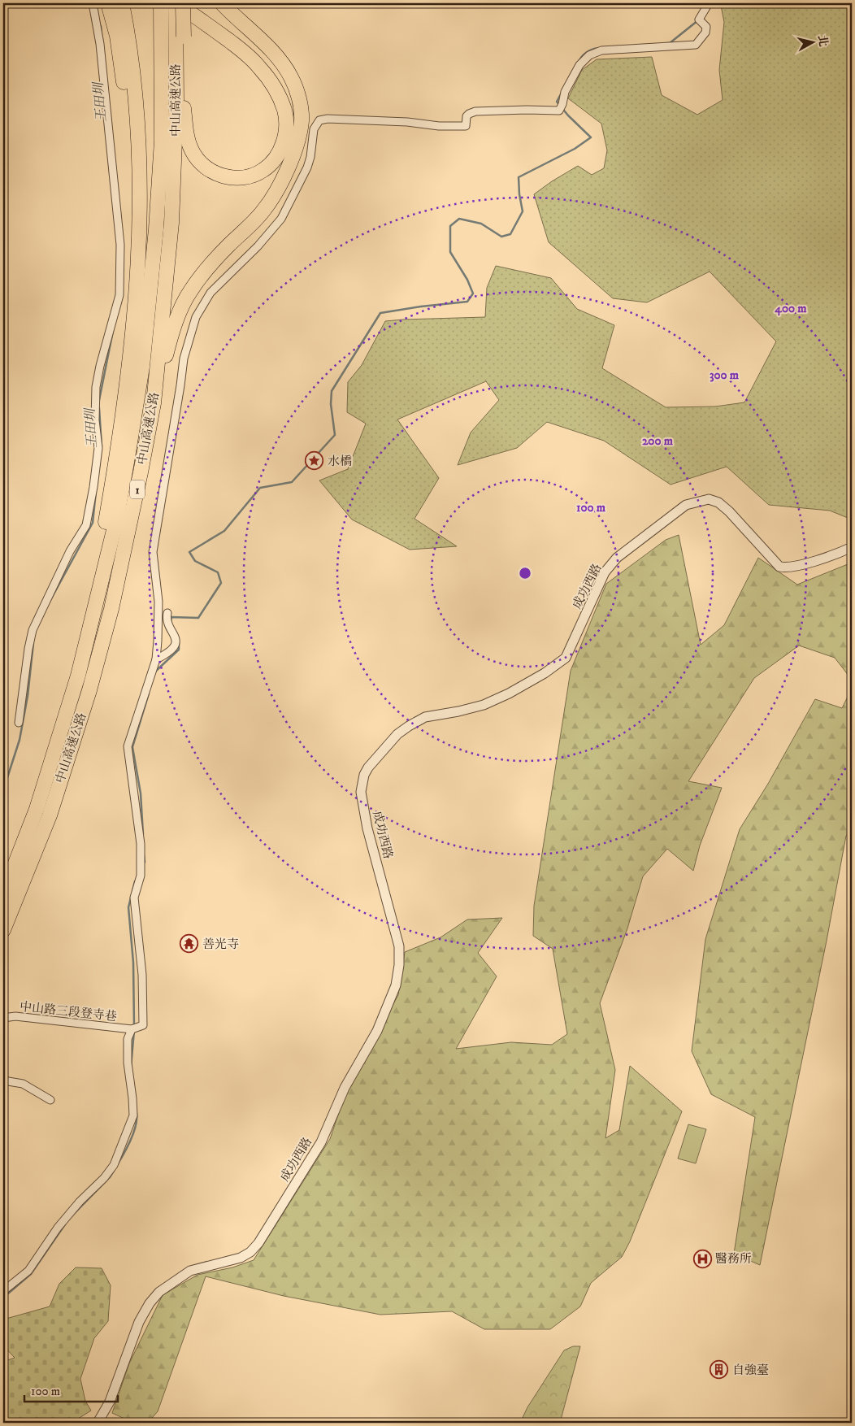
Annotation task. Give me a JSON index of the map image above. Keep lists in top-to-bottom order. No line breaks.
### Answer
{"streets":{"highway":["中山高速公路","1"],"street":["成功西路","中山路三段登寺巷"]},"water":["王田圳"],"places":{"place":["水橋"],"temple":["善光寺"],"hospital":["醫務所"],"building":["自強臺"]},"scale_bar":"100 m","north":"right","rings":["400 m","300 m","200 m","100 m"]}
